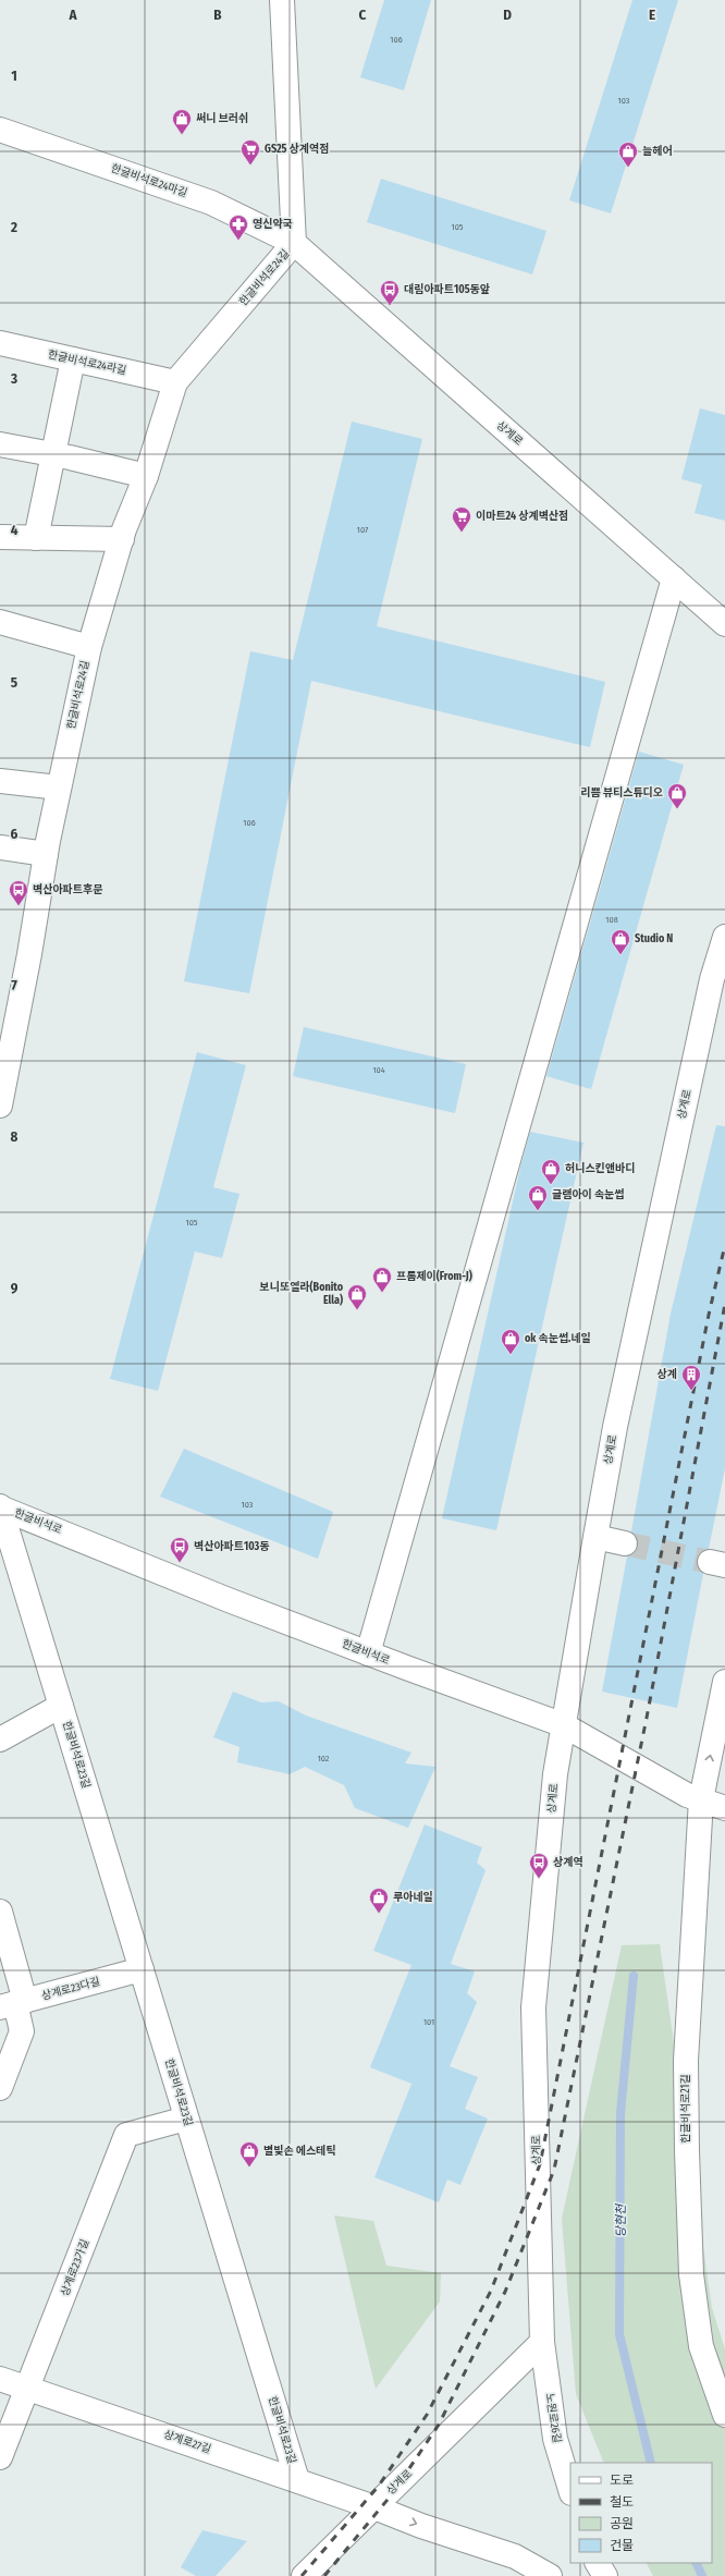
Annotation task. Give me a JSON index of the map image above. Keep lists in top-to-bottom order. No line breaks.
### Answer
{"streets":{"street":["한글비석로24마길","한글비석로24길","한글비석로24라길","상계로","한글비석로","한글비석로23길","상계로23다길","한글비석로21길","상계로23가길","노원로26길","상계로27길"]},"crossings":[["한글비석로24마길","한글비석로24길"],["한글비석로24마길","상계로"],["한글비석로24길","한글비석로24라길"],["한글비석로24길","상계로"],["상계로","한글비석로"],["상계로","노원로26길"],["상계로","상계로27길"],["한글비석로","한글비석로23길"],["한글비석로","한글비석로21길"],["한글비석로23길","상계로23다길"],["한글비석로23길","상계로23가길"],["한글비석로23길","상계로27길"],["상계로23가길","상계로27길"]],"water":["당현천"],"places":{"shop":["써니 브러쉬","늘헤어","리쁨 뷰티스튜디오","Studio N","허니스킨앤바디","글램아이 속눈썹","프롬제이(From-J)","보니또엘라(Bonito Ella)","ok 속눈썹.네일","루아네일","별빛손 에스테틱"],"supermarket":["GS25 상계역점","이마트24 상계벽산점"],"pharmacy":["영신약국"],"bus stop":["대림아파트105동앞","벽산아파트후문","벽산아파트103동","상계역"],"building":["상계"]},"house_numbers":["106","103","105","107","106","108","104","105","103","102","101"],"legend":["도로","철도","공원","건물"],"grid":{"columns":["A","B","C","D","E"],"rows":["1","2","3","4","5","6","7","8","9"]}}
